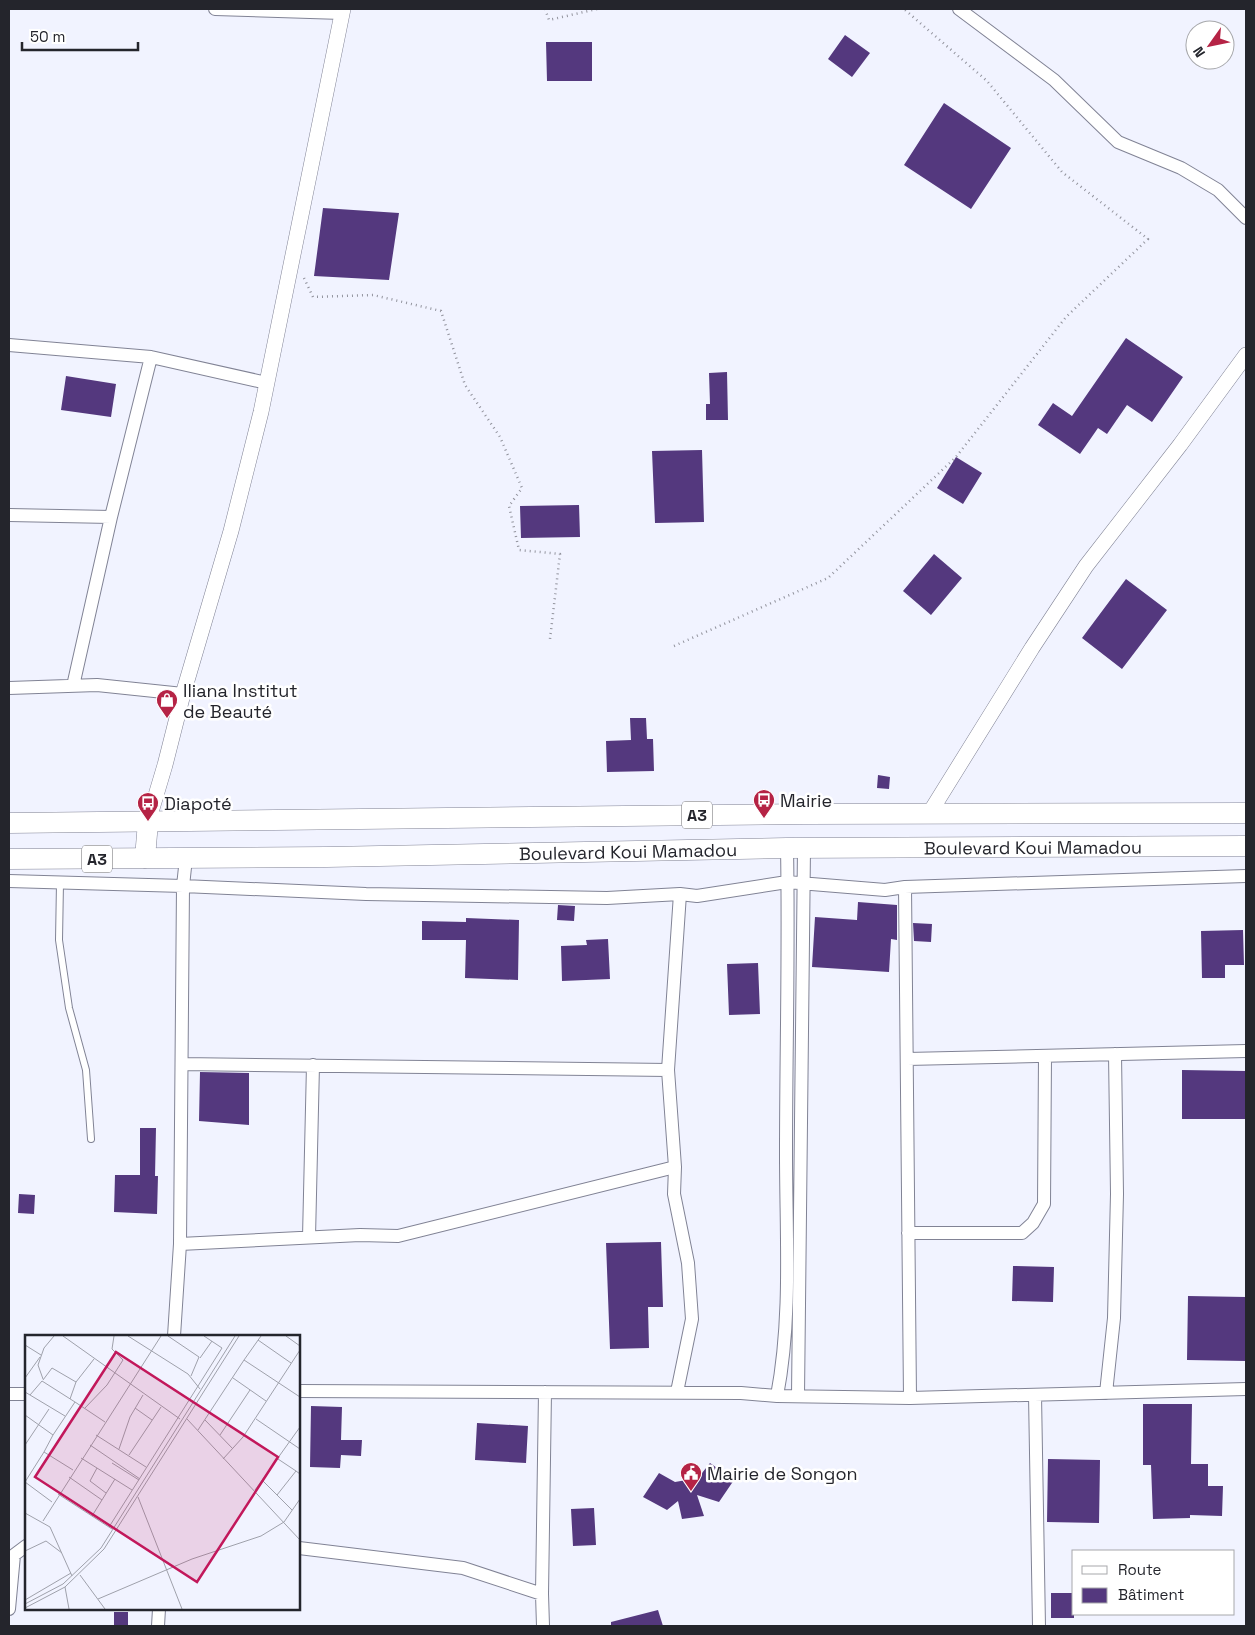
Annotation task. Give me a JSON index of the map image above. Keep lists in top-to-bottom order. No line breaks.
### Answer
{"streets":{"main road":["A3","Boulevard Koui Mamadou"]},"places":{"shop":["Iliana Institut de Beauté"],"bus stop":["Mairie","Diapoté"],"public building":["Mairie de Songon"]},"legend":["Route","Bâtiment"],"scale_bar":"50 m","north":"bottom left"}
